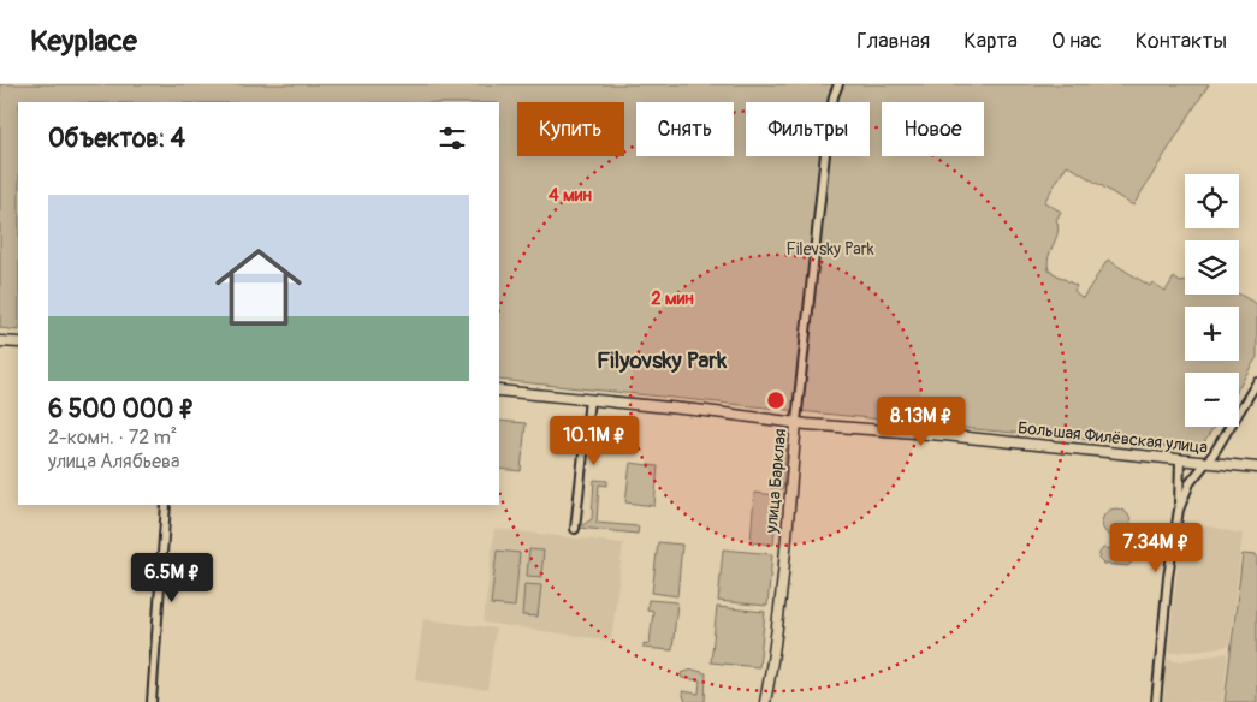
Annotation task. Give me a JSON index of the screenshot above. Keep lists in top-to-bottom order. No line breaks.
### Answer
{"streets":{"main road":["Большая Филёвская улица","улица Барклая"]},"crossings":[["Большая Филёвская улица","улица Барклая"]],"districts":["Filyovsky Park"],"parks":["Filevsky Park"],"page":{"header":"Keyplace","nav":["Главная","Карта","О нас","Контакты"],"chip":["Купить","Снять","Фильтры","Новое"],"heading":"Объектов: 4","map_buttons":["+","−"],"list":[{"name":"6 500 000 ₽","note":"2-комн. · 72 m² · улица Алябьева"}],"price":["8.13M ₽","10.1M ₽","7.34M ₽","6.5M ₽"]},"rings":["4 мин","2 мин"]}
